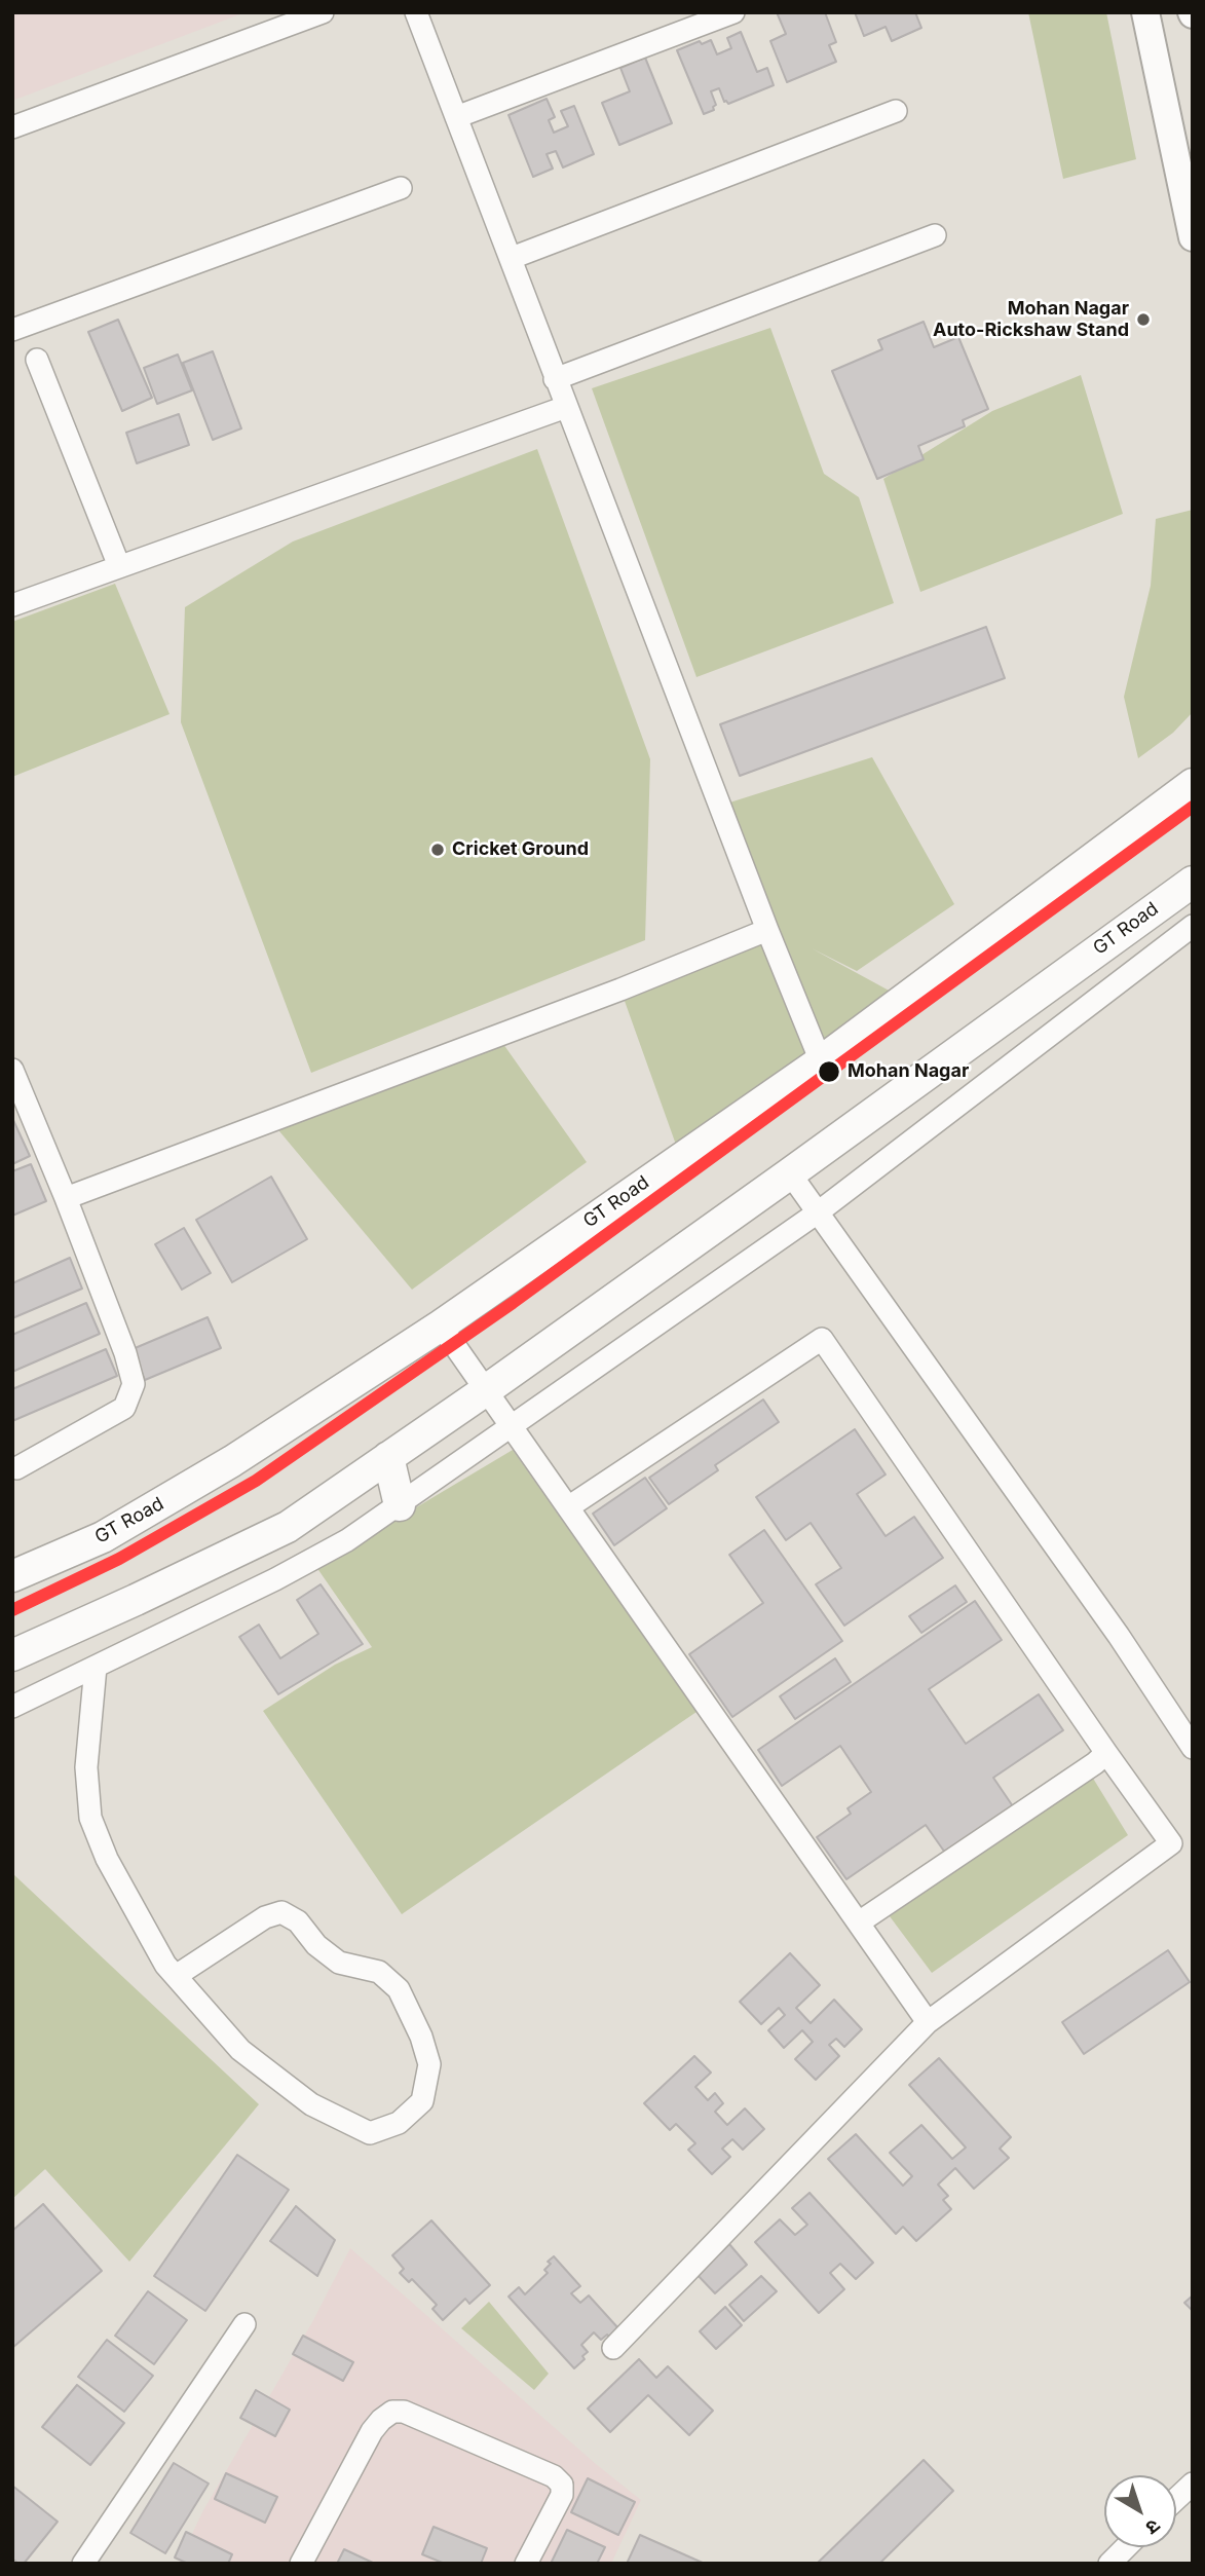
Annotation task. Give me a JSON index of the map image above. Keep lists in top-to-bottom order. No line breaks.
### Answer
{"streets":{"highway":["GT Road"]},"places":["Mohan Nagar Auto-Rickshaw Stand","Cricket Ground","Mohan Nagar"],"north":"bottom right"}
